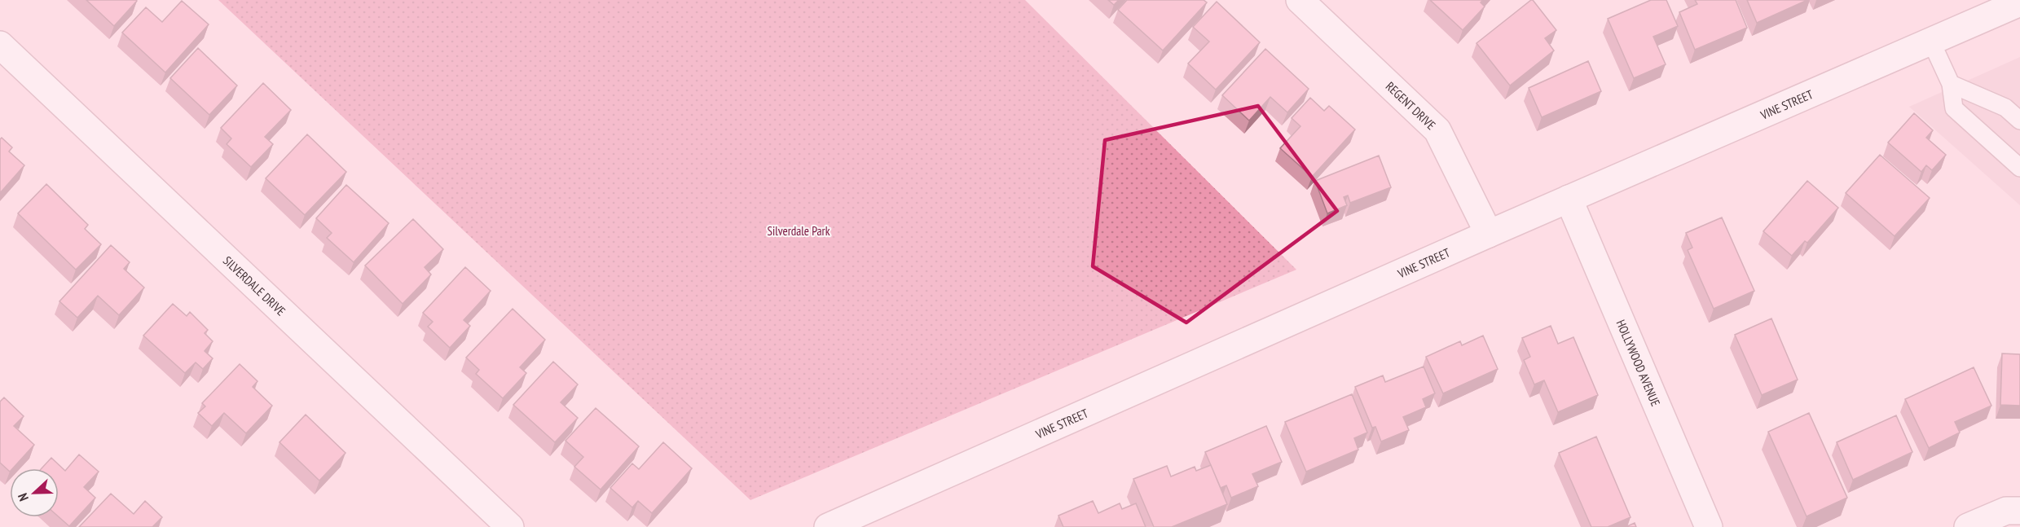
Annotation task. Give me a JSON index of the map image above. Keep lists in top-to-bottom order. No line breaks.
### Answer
{"streets":{"street":["VINE STREET","REGENT DRIVE","SILVERDALE DRIVE","HOLLYWOOD AVENUE"]},"crossings":[["VINE STREET","REGENT DRIVE"],["VINE STREET","HOLLYWOOD AVENUE"]],"parks":["Silverdale Park"],"north":"left"}
